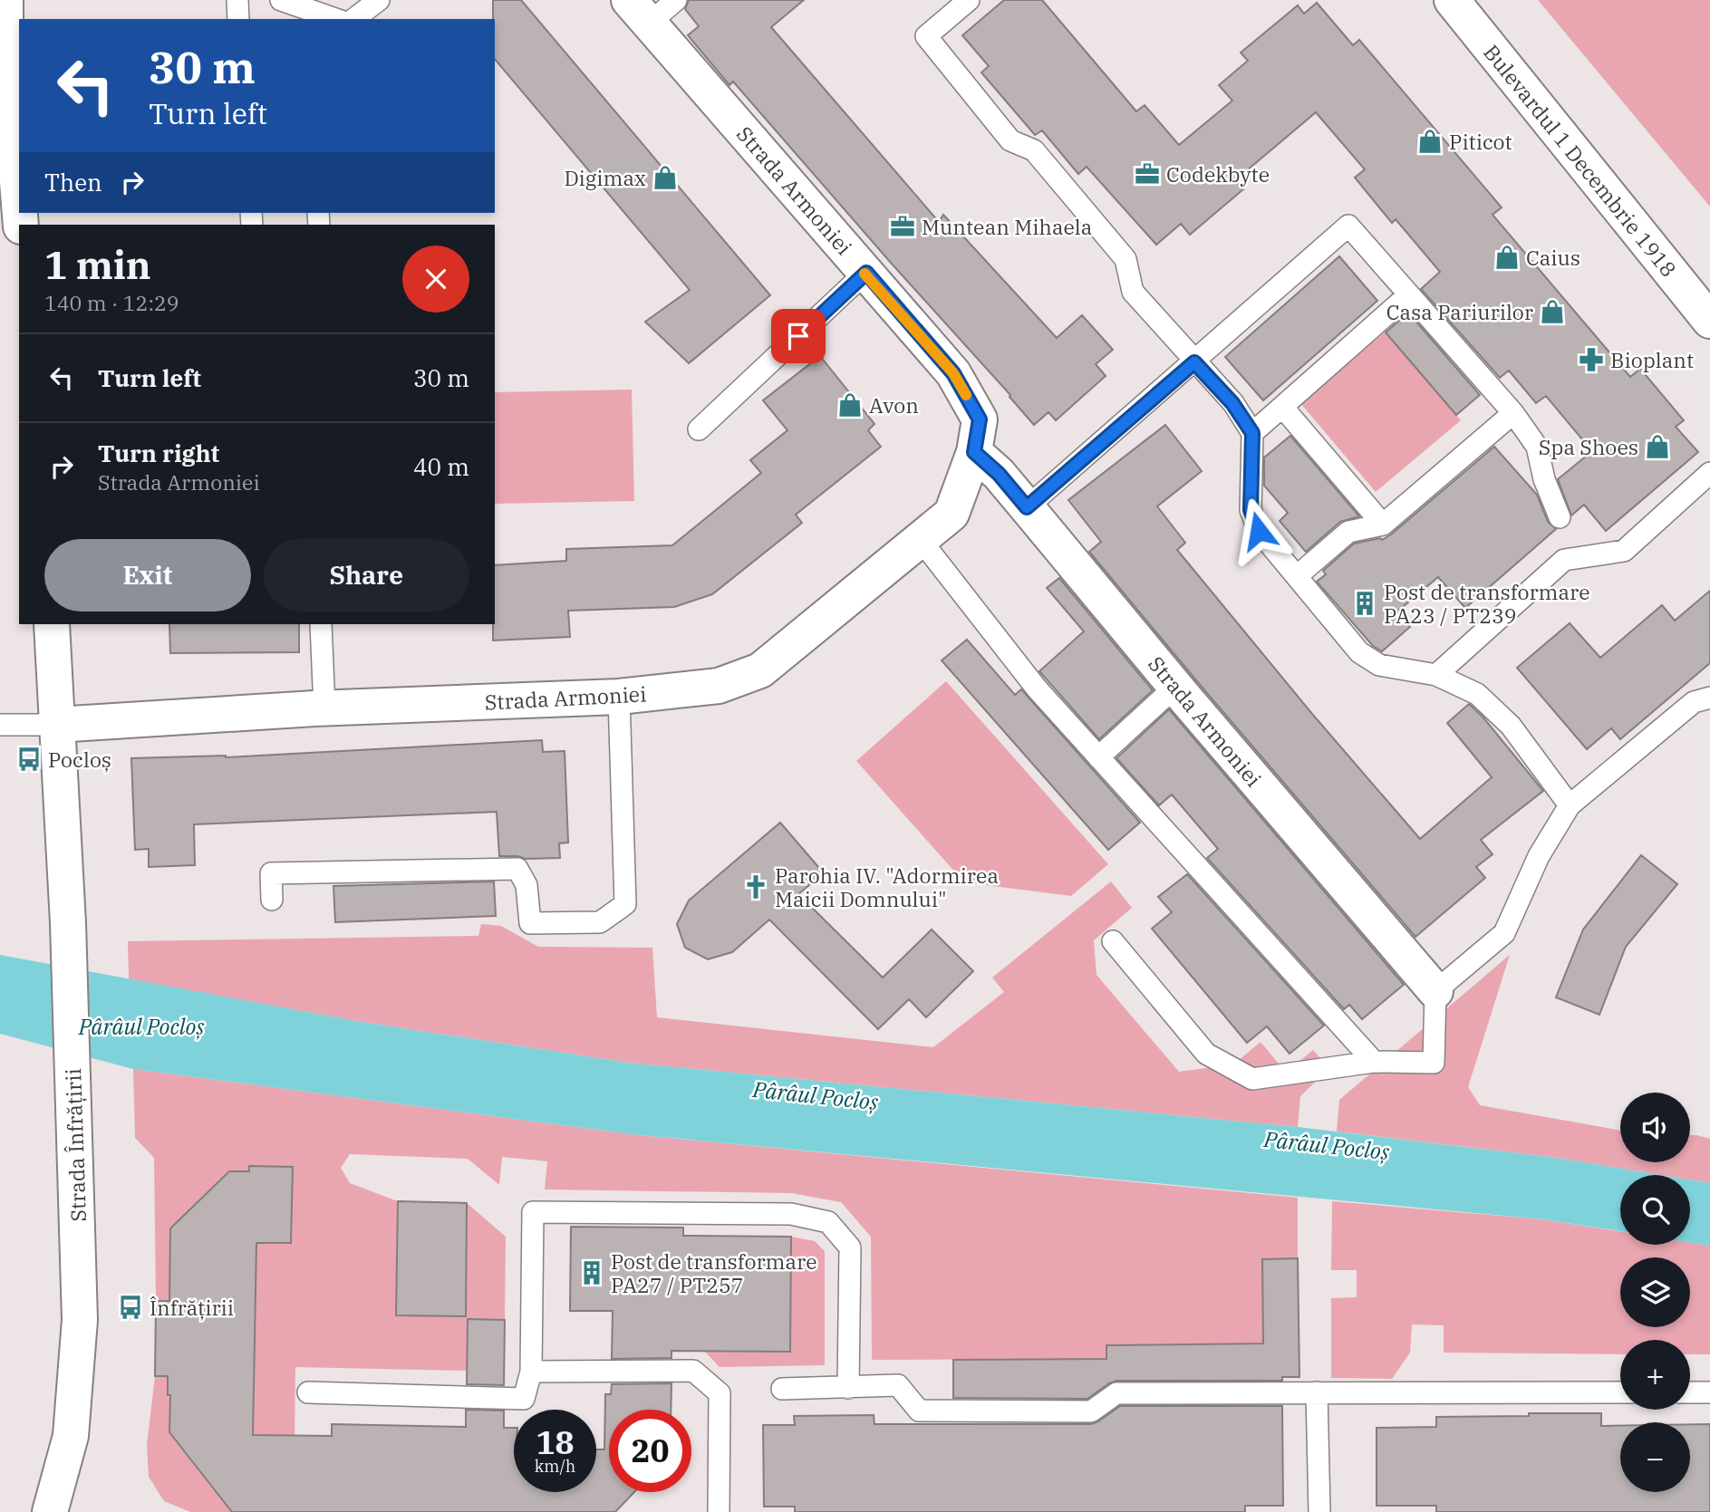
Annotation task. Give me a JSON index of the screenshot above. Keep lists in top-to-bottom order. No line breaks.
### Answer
{"streets":{"street":["Bulevardul 1 Decembrie 1918","Strada Armoniei","Strada Înfrățirii"]},"crossings":[["Strada Armoniei","Strada Înfrățirii"]],"water":["Pârâul Pocloș"],"places":{"shop":["Piticot","Digimax","Caius","Casa Pariurilor","Avon","Spa Shoes"],"office":["Codekbyte","Muntean Mihaela"],"pharmacy":["Bioplant"],"building":["Post de transformare PA23 / PT239","Post de transformare PA27 / PT257"],"bus stop":["Pocloș","Înfrățirii"],"church":["Parohia IV. \"Adormirea Maicii Domnului\""]},"page":{"turn":["30 m","Turn left"],"then":"Then","heading":["1 min","140 m · 12:29"],"list":[{"name":"Turn left","value":"30 m"},{"name":"Turn right","note":"Strada Armoniei","value":"40 m"}],"buttons":["Exit","Share"],"map_buttons":["+","−"],"speed":"18 km/h","limit":"20"}}
